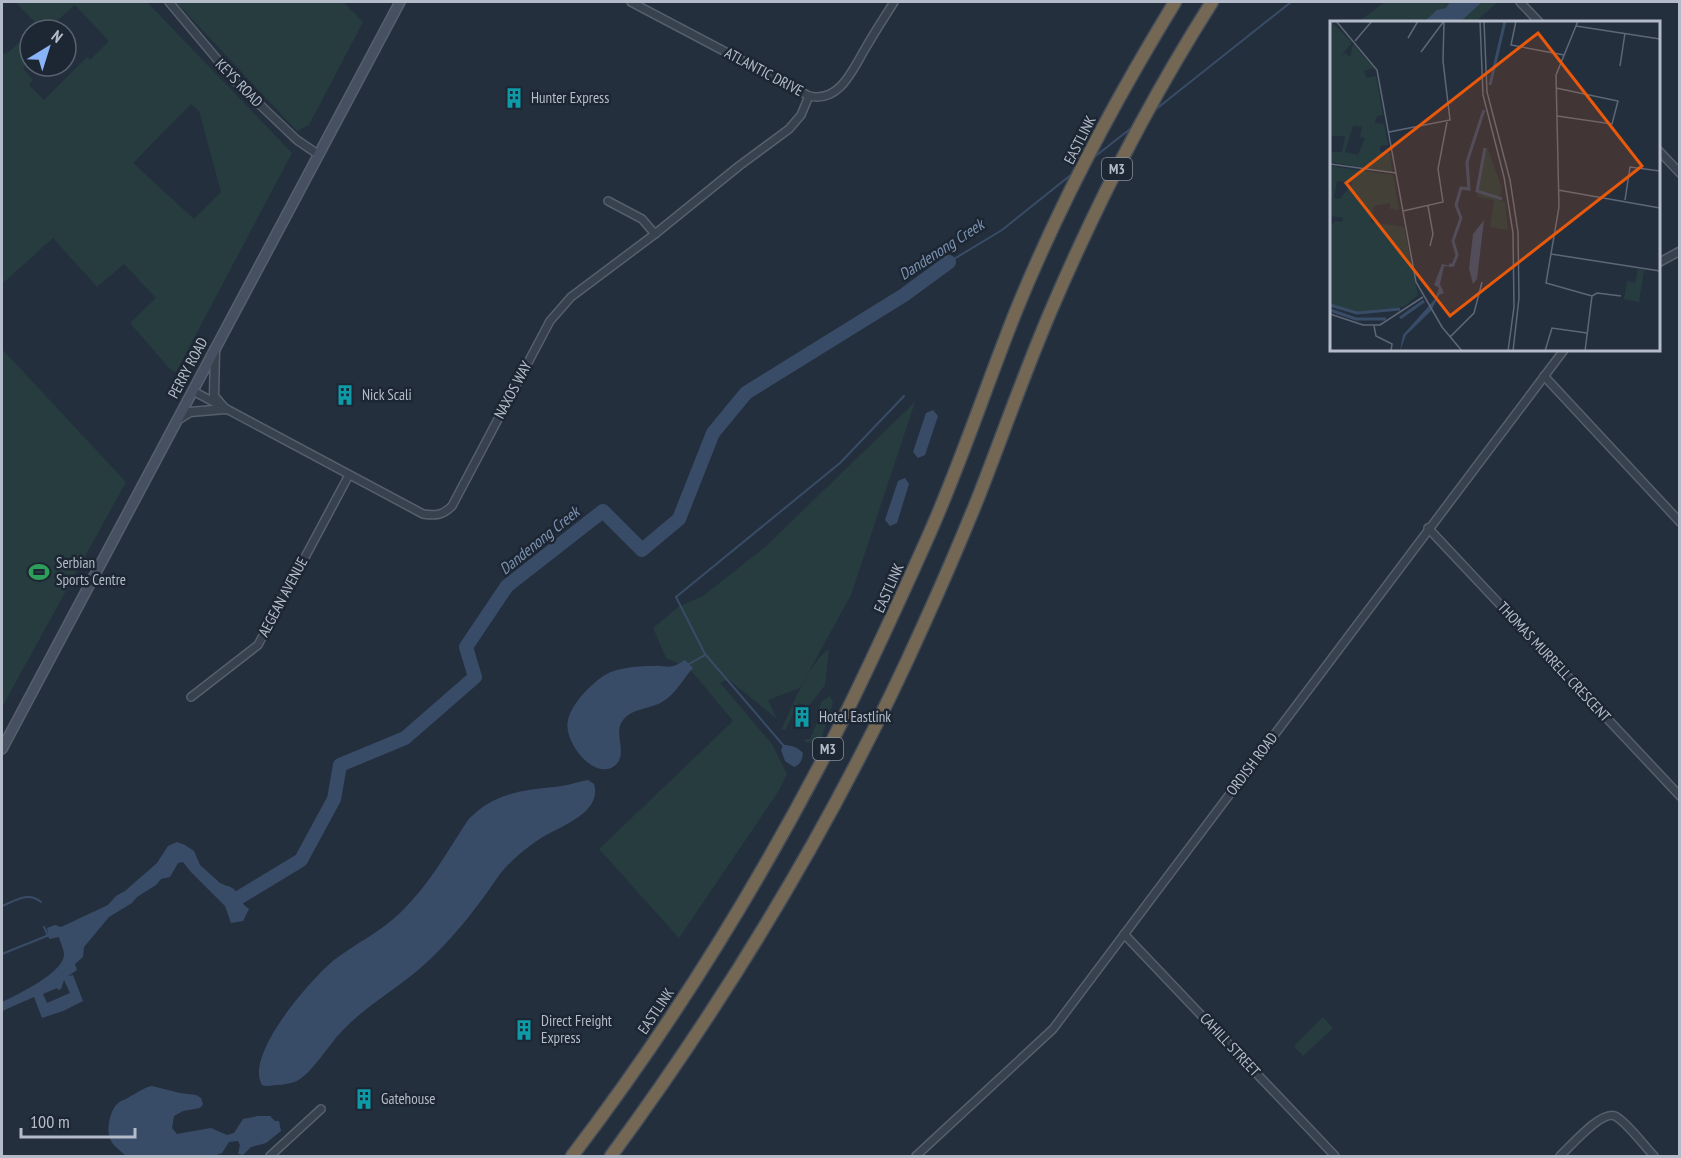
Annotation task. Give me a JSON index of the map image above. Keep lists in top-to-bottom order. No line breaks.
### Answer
{"streets":{"highway":["EASTLINK","M3"],"main road":["PERRY ROAD"],"street":["ATLANTIC DRIVE","KEYS ROAD","NAXOS WAY","AEGEAN AVENUE","THOMAS MURRELL CRESCENT","ORDISH ROAD","CAHILL STREET"]},"crossings":[["ATLANTIC DRIVE","NAXOS WAY"],["KEYS ROAD","PERRY ROAD"],["PERRY ROAD","NAXOS WAY"],["NAXOS WAY","AEGEAN AVENUE"],["THOMAS MURRELL CRESCENT","ORDISH ROAD"],["ORDISH ROAD","CAHILL STREET"]],"water":["Dandenong Creek"],"places":{"building":["Hunter Express","Nick Scali","Hotel Eastlink","Direct Freight Express","Gatehouse"],"sports":["Serbian Sports Centre"]},"scale_bar":"100 m","north":"top right"}
